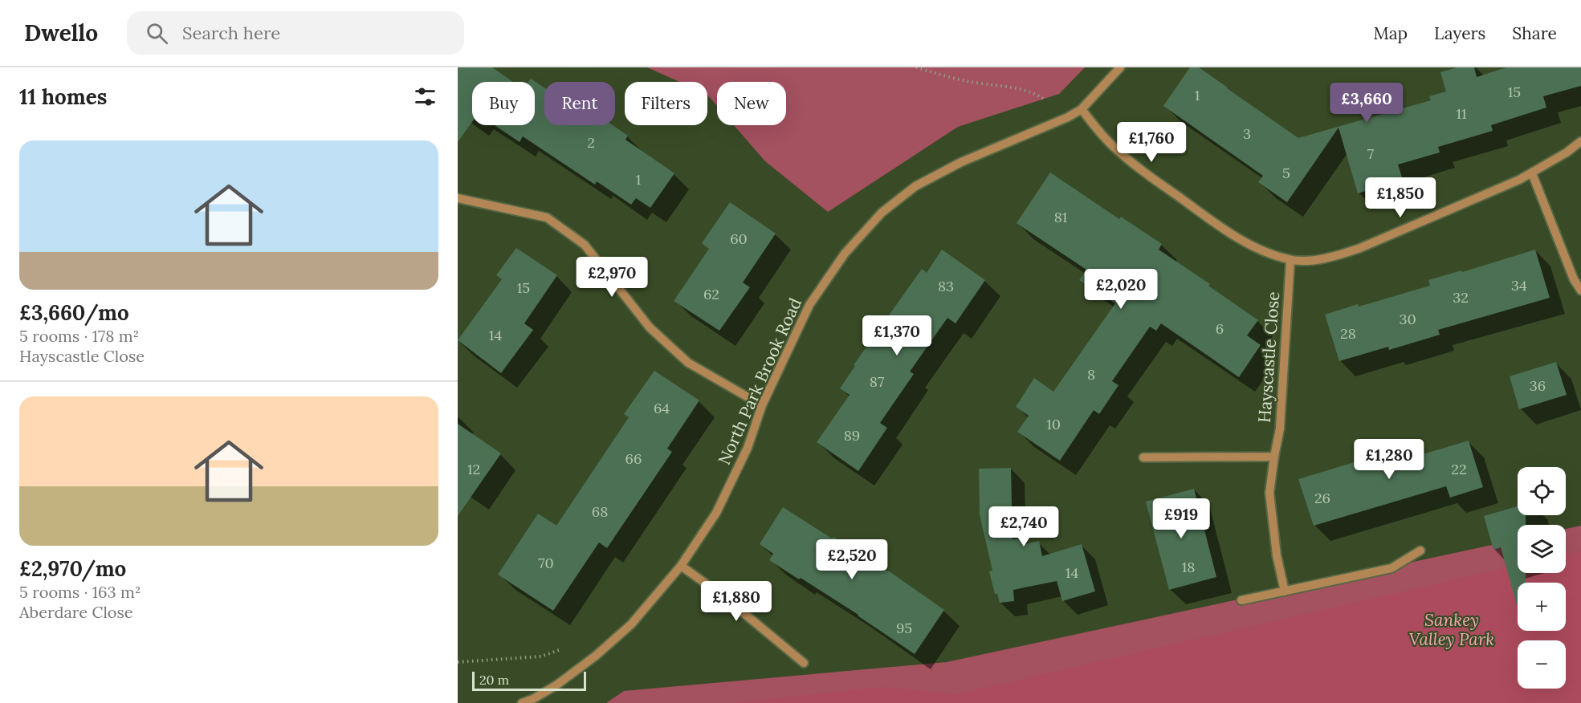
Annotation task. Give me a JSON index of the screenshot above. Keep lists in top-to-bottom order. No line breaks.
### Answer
{"streets":{"street":["Hayscastle Close","North Park Brook Road"]},"parks":["Sankey Valley Park"],"house_numbers":["15","1","11","3","2","7","5","1","81","60","34","83","15","62","32","30","6","28","14","8","87","36","64","10","89","66","12","22","26","68","70","18","14","95"],"scale_bar":"20 m","page":{"header":"Dwello","search":"Search here","nav":["Map","Layers","Share"],"heading":"11 homes","chip":["Buy","Rent","Filters","New"],"price":["£3,660","£1,760","£1,850","£2,970","£2,020","£1,370","£1,280","£919","£2,740","£2,520","£1,880"],"list":[{"name":"£3,660/mo","note":"5 rooms · 178 m² · Hayscastle Close"},{"name":"£2,970/mo","note":"5 rooms · 163 m² · Aberdare Close"}],"map_buttons":["+","−"],"scale":"20 m"}}
